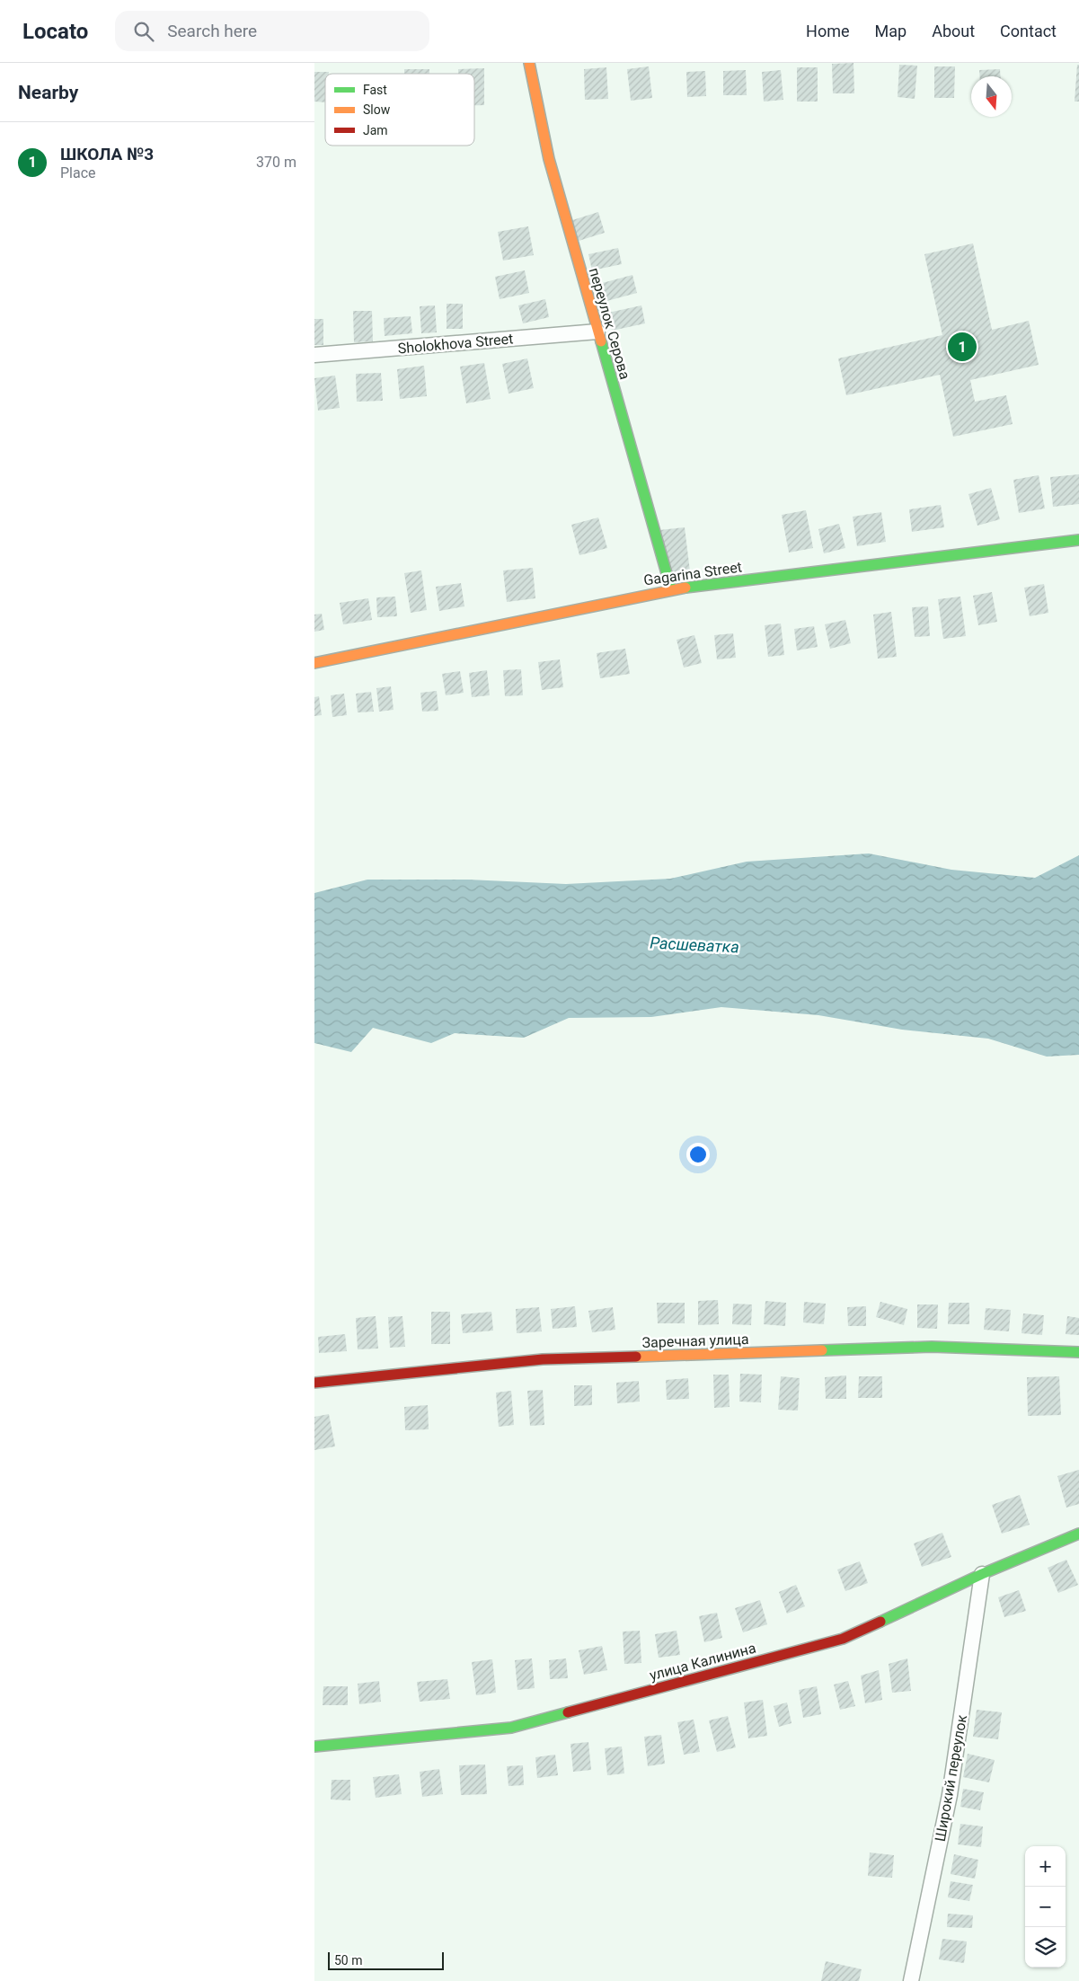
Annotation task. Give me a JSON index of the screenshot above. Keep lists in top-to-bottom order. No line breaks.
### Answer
{"streets":{"street":["переулок Серова","Sholokhova Street","Gagarina Street","Заречная улица","улица Калинина","Широкий переулок"]},"crossings":[["переулок Серова","Sholokhova Street"],["переулок Серова","Gagarina Street"],["улица Калинина","Широкий переулок"]],"water":["Расшеватка"],"legend":["Fast","Slow","Jam"],"scale_bar":"50 m","north":"bottom","page":{"header":"Locato","search":"Search here","nav":["Home","Map","About","Contact"],"heading":"Nearby","list":[{"mark":"1","name":"ШКОЛА №3","note":"Place","value":"370 m"}],"pins":"1","map_buttons":["+","−"],"scale":"50 m"}}
